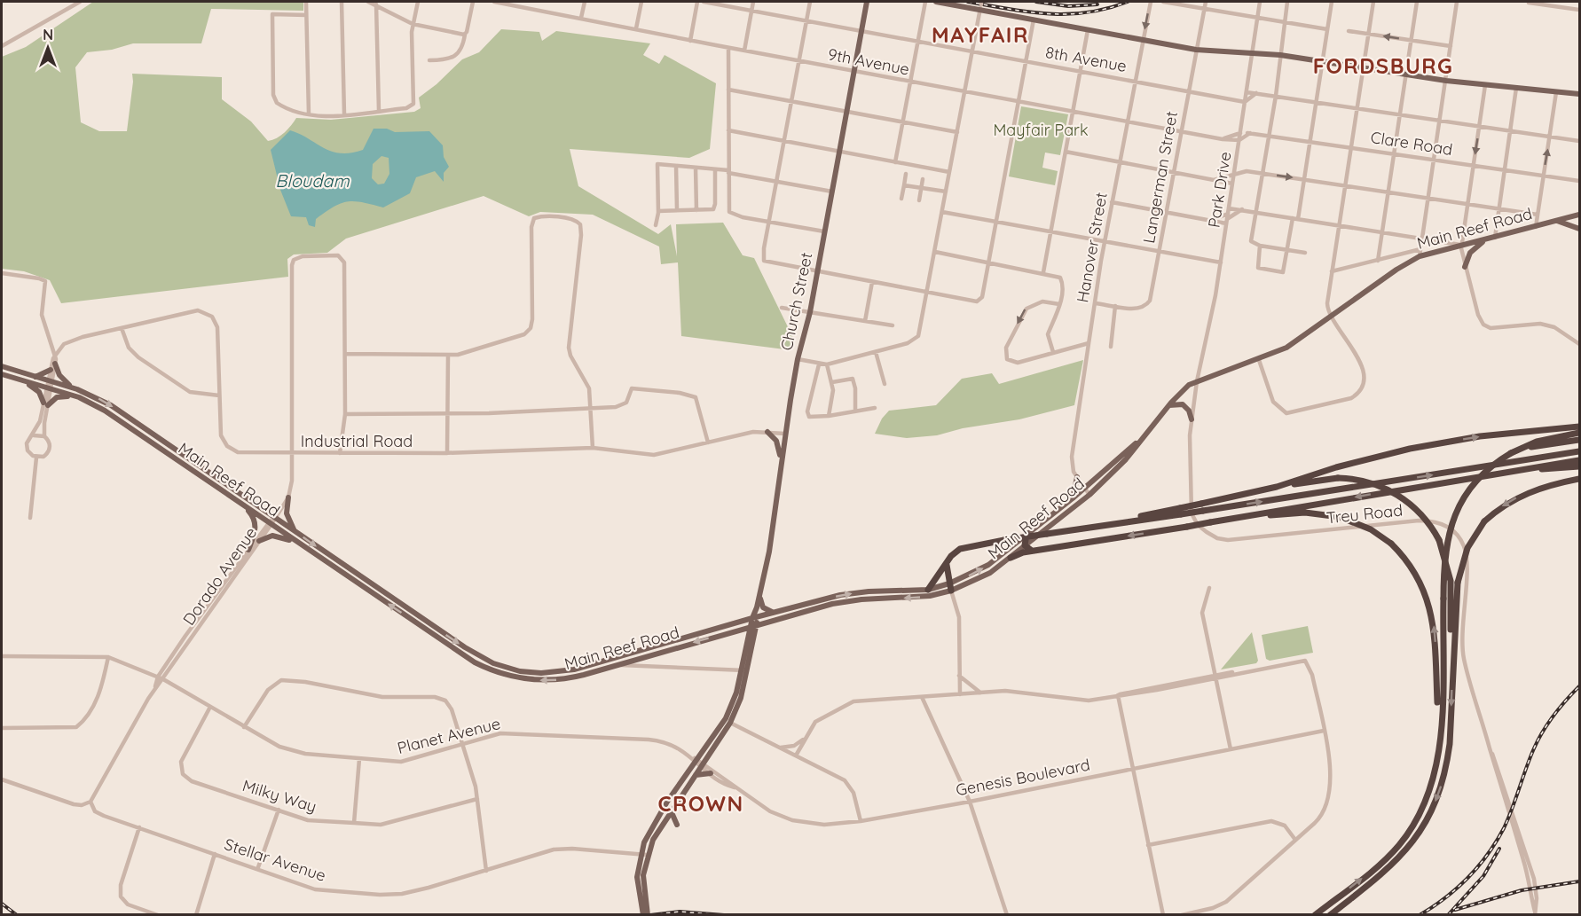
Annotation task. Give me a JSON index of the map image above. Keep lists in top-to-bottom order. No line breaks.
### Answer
{"streets":{"main road":["Main Reef Road","Church Street"],"street":["8th Avenue","9th Avenue","Clare Road","Langerman Street","Park Drive","Hanover Street","Industrial Road","Treu Road","Dorado Avenue","Planet Avenue","Genesis Boulevard","Milky Way","Stellar Avenue"]},"crossings":[["8th Avenue","Langerman Street"],["8th Avenue","Park Drive"],["8th Avenue","Hanover Street"],["8th Avenue","Church Street"],["9th Avenue","Clare Road"],["9th Avenue","Langerman Street"],["9th Avenue","Park Drive"],["9th Avenue","Hanover Street"],["9th Avenue","Church Street"],["Clare Road","Park Drive"],["Langerman Street","Hanover Street"],["Park Drive","Main Reef Road"],["Park Drive","Treu Road"],["Main Reef Road","Hanover Street"],["Main Reef Road","Church Street"],["Main Reef Road","Treu Road"],["Main Reef Road","Dorado Avenue"],["Church Street","Industrial Road"],["Dorado Avenue","Planet Avenue"],["Dorado Avenue","Stellar Avenue"],["Planet Avenue","Genesis Boulevard"],["Planet Avenue","Milky Way"]],"districts":["MAYFAIR","FORDSBURG","CROWN"],"water":["Bloudam"],"parks":["Mayfair Park"],"north":"top"}
